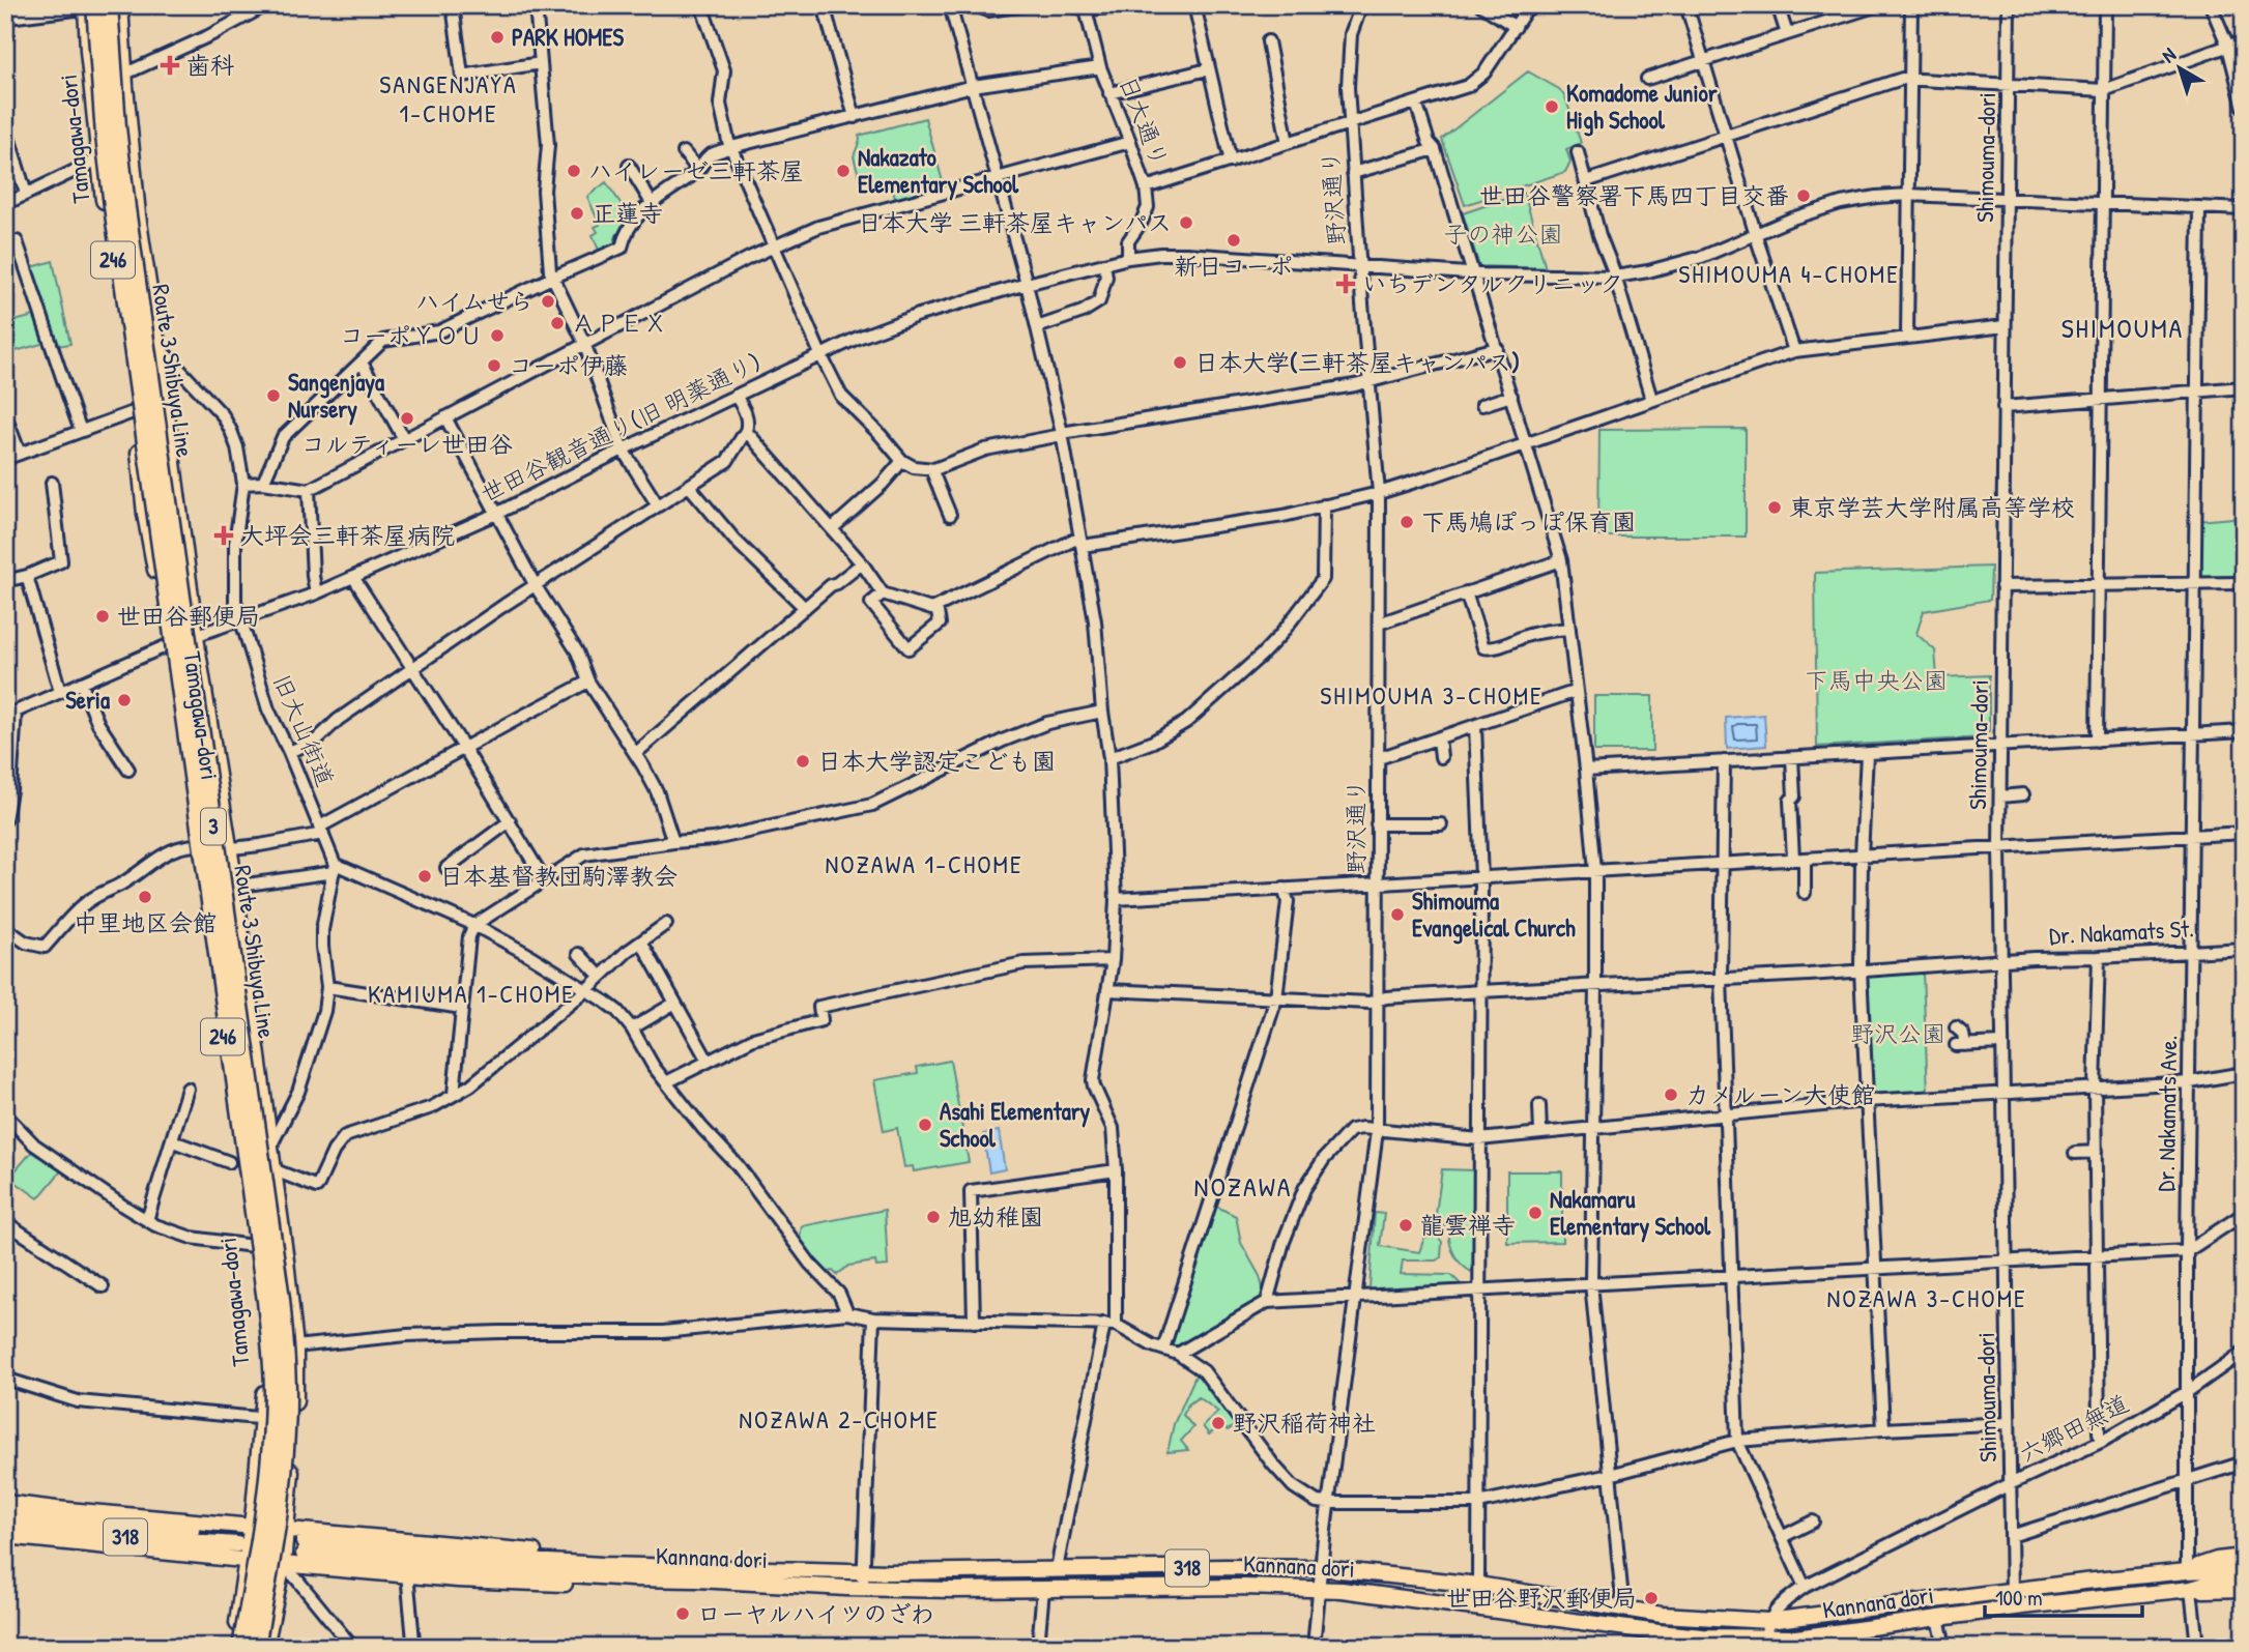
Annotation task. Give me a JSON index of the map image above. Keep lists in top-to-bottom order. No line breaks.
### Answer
{"streets":{"highway":["Tamagawa-dori","246","Route 3 Shibuya Line","3"],"main road":["318","Kannana dori"],"street":["日大通り","Shimouma-dori","野沢通り","世田谷観音通り(旧 明薬通り)","旧大山街道","Dr. Nakamats St.","Dr. Nakamats Ave.","六郷田無道"]},"crossings":[["日大通り","世田谷観音通り(旧 明薬通り)"],["Tamagawa-dori","246"],["Tamagawa-dori","Route 3 Shibuya Line"],["Tamagawa-dori","世田谷観音通り(旧 明薬通り)"],["Tamagawa-dori","旧大山街道"],["Tamagawa-dori","318"],["Shimouma-dori","Dr. Nakamats St."],["Shimouma-dori","六郷田無道"],["Shimouma-dori","Kannana dori"],["野沢通り","世田谷観音通り(旧 明薬通り)"],["野沢通り","Dr. Nakamats St."],["野沢通り","Kannana dori"],["246","Route 3 Shibuya Line"],["世田谷観音通り(旧 明薬通り)","旧大山街道"],["Dr. Nakamats St.","Dr. Nakamats Ave."],["Dr. Nakamats Ave.","六郷田無道"],["Dr. Nakamats Ave.","Kannana dori"],["六郷田無道","Kannana dori"]],"districts":["SANGENJAYA 1-CHOME","SHIMOUMA 4-CHOME","SHIMOUMA","SHIMOUMA 3-CHOME","NOZAWA 1-CHOME","KAMIUMA 1-CHOME","NOZAWA","NOZAWA 3-CHOME","NOZAWA 2-CHOME"],"parks":["子の神公園","下馬中央公園","野沢公園"],"places":{"other":["PARK HOMES","Komadome Junior High School","ハイレーゼ三軒茶屋","Nakazato Elementary School","世田谷警察署下馬四丁目交番","正蓮寺","日本大学 三軒茶屋キャンパス","新日コーポ","ハイムせら","ＡＰＥＸ","コーポＹＯＵ","日本大学(三軒茶屋キャンパス)","コーポ伊藤","Sangenjaya Nursery","コルティーレ世田谷","東京学芸大学附属高等学校","下馬鳩ぽっぽ保育園","世田谷郵便局","Seria","日本大学認定こども園","日本基督教団駒澤教会","中里地区会館","Shimouma Evangelical Church","カメルーン大使館","Asahi Elementary School","Nakamaru Elementary School","旭幼稚園","龍雲禅寺","野沢稲荷神社","世田谷野沢郵便局","ローヤルハイツのざわ"],"health":["歯科","いちデンタルクリニック","大坪会三軒茶屋病院"]},"scale_bar":"100 m","north":"top left"}
